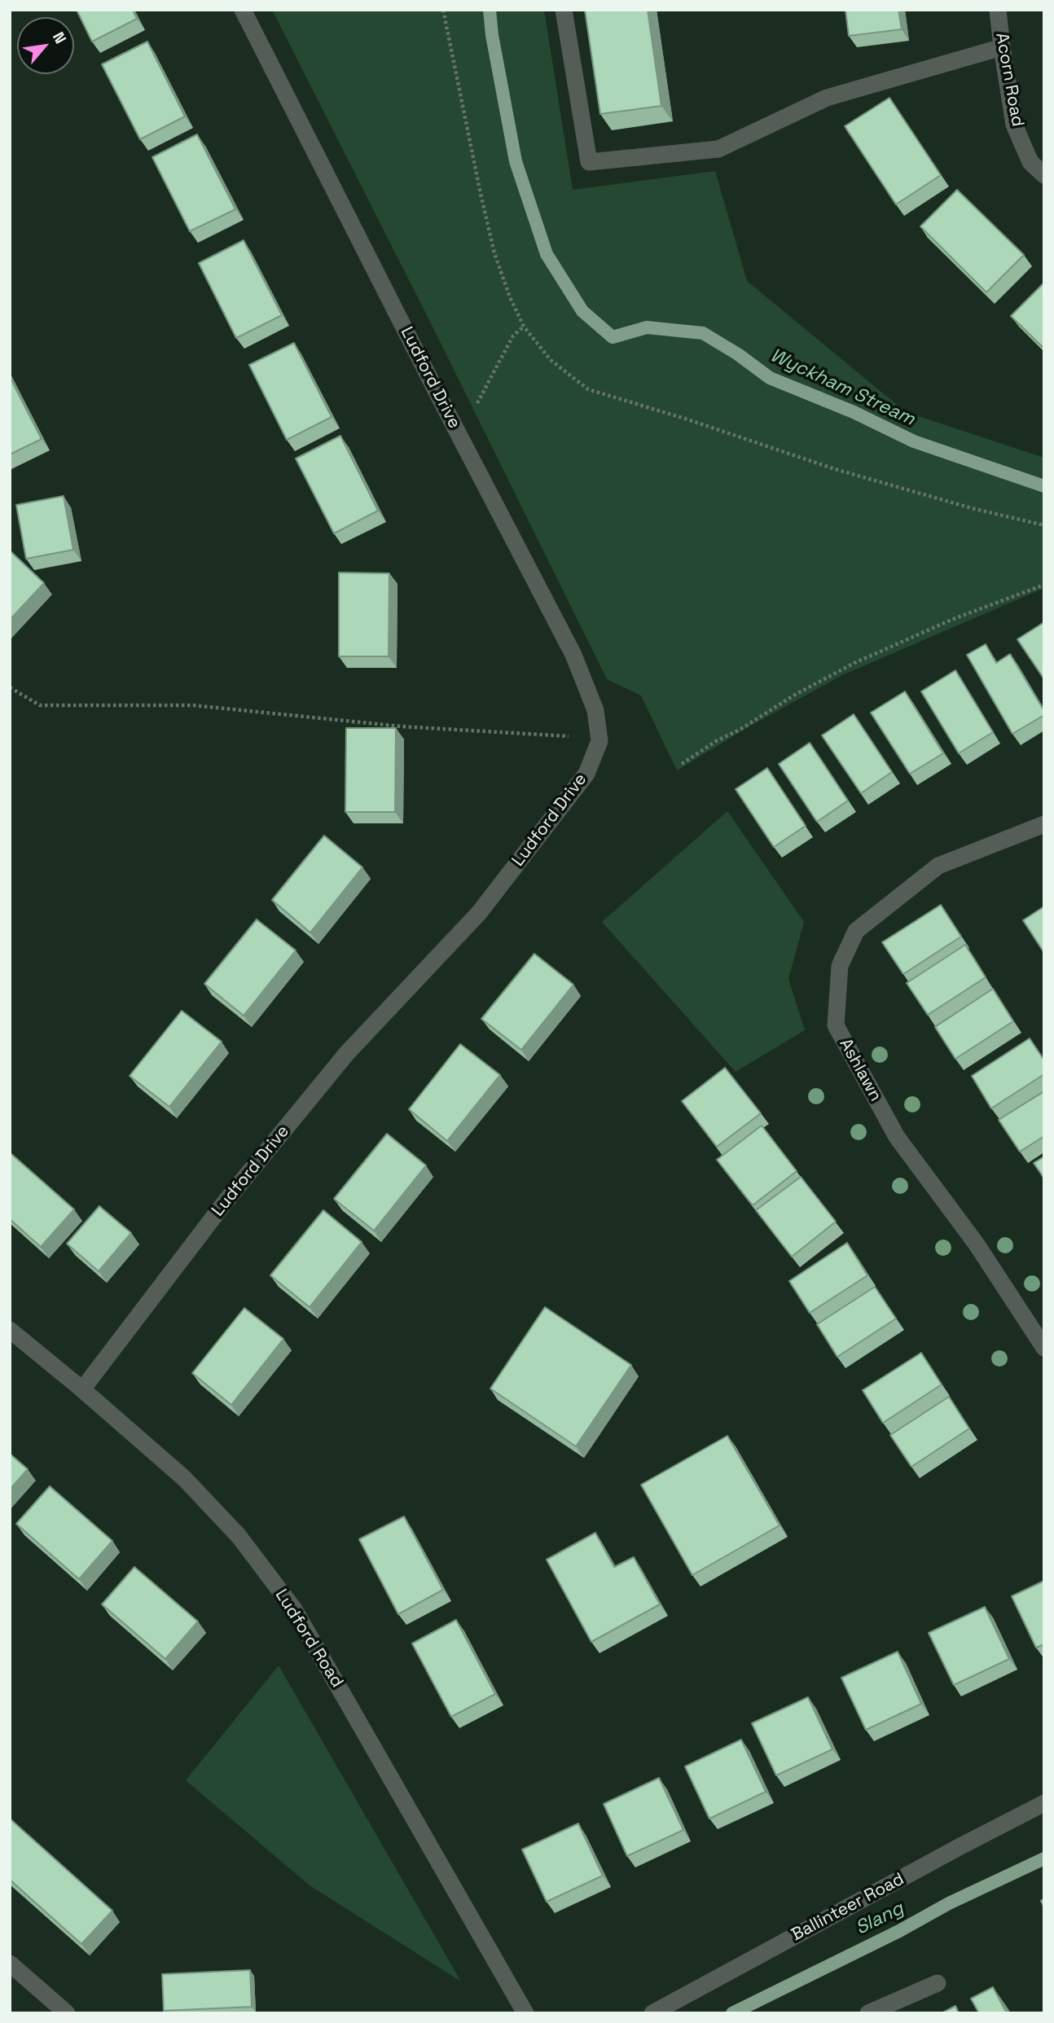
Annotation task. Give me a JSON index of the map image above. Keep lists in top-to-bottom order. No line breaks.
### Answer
{"streets":{"street":["Acorn Road","Ludford Drive","Ashlawn","Ludford Road","Ballinteer Road"]},"crossings":[["Ludford Drive","Ludford Road"]],"water":["Wyckham Stream","Slang"],"north":"top right"}
